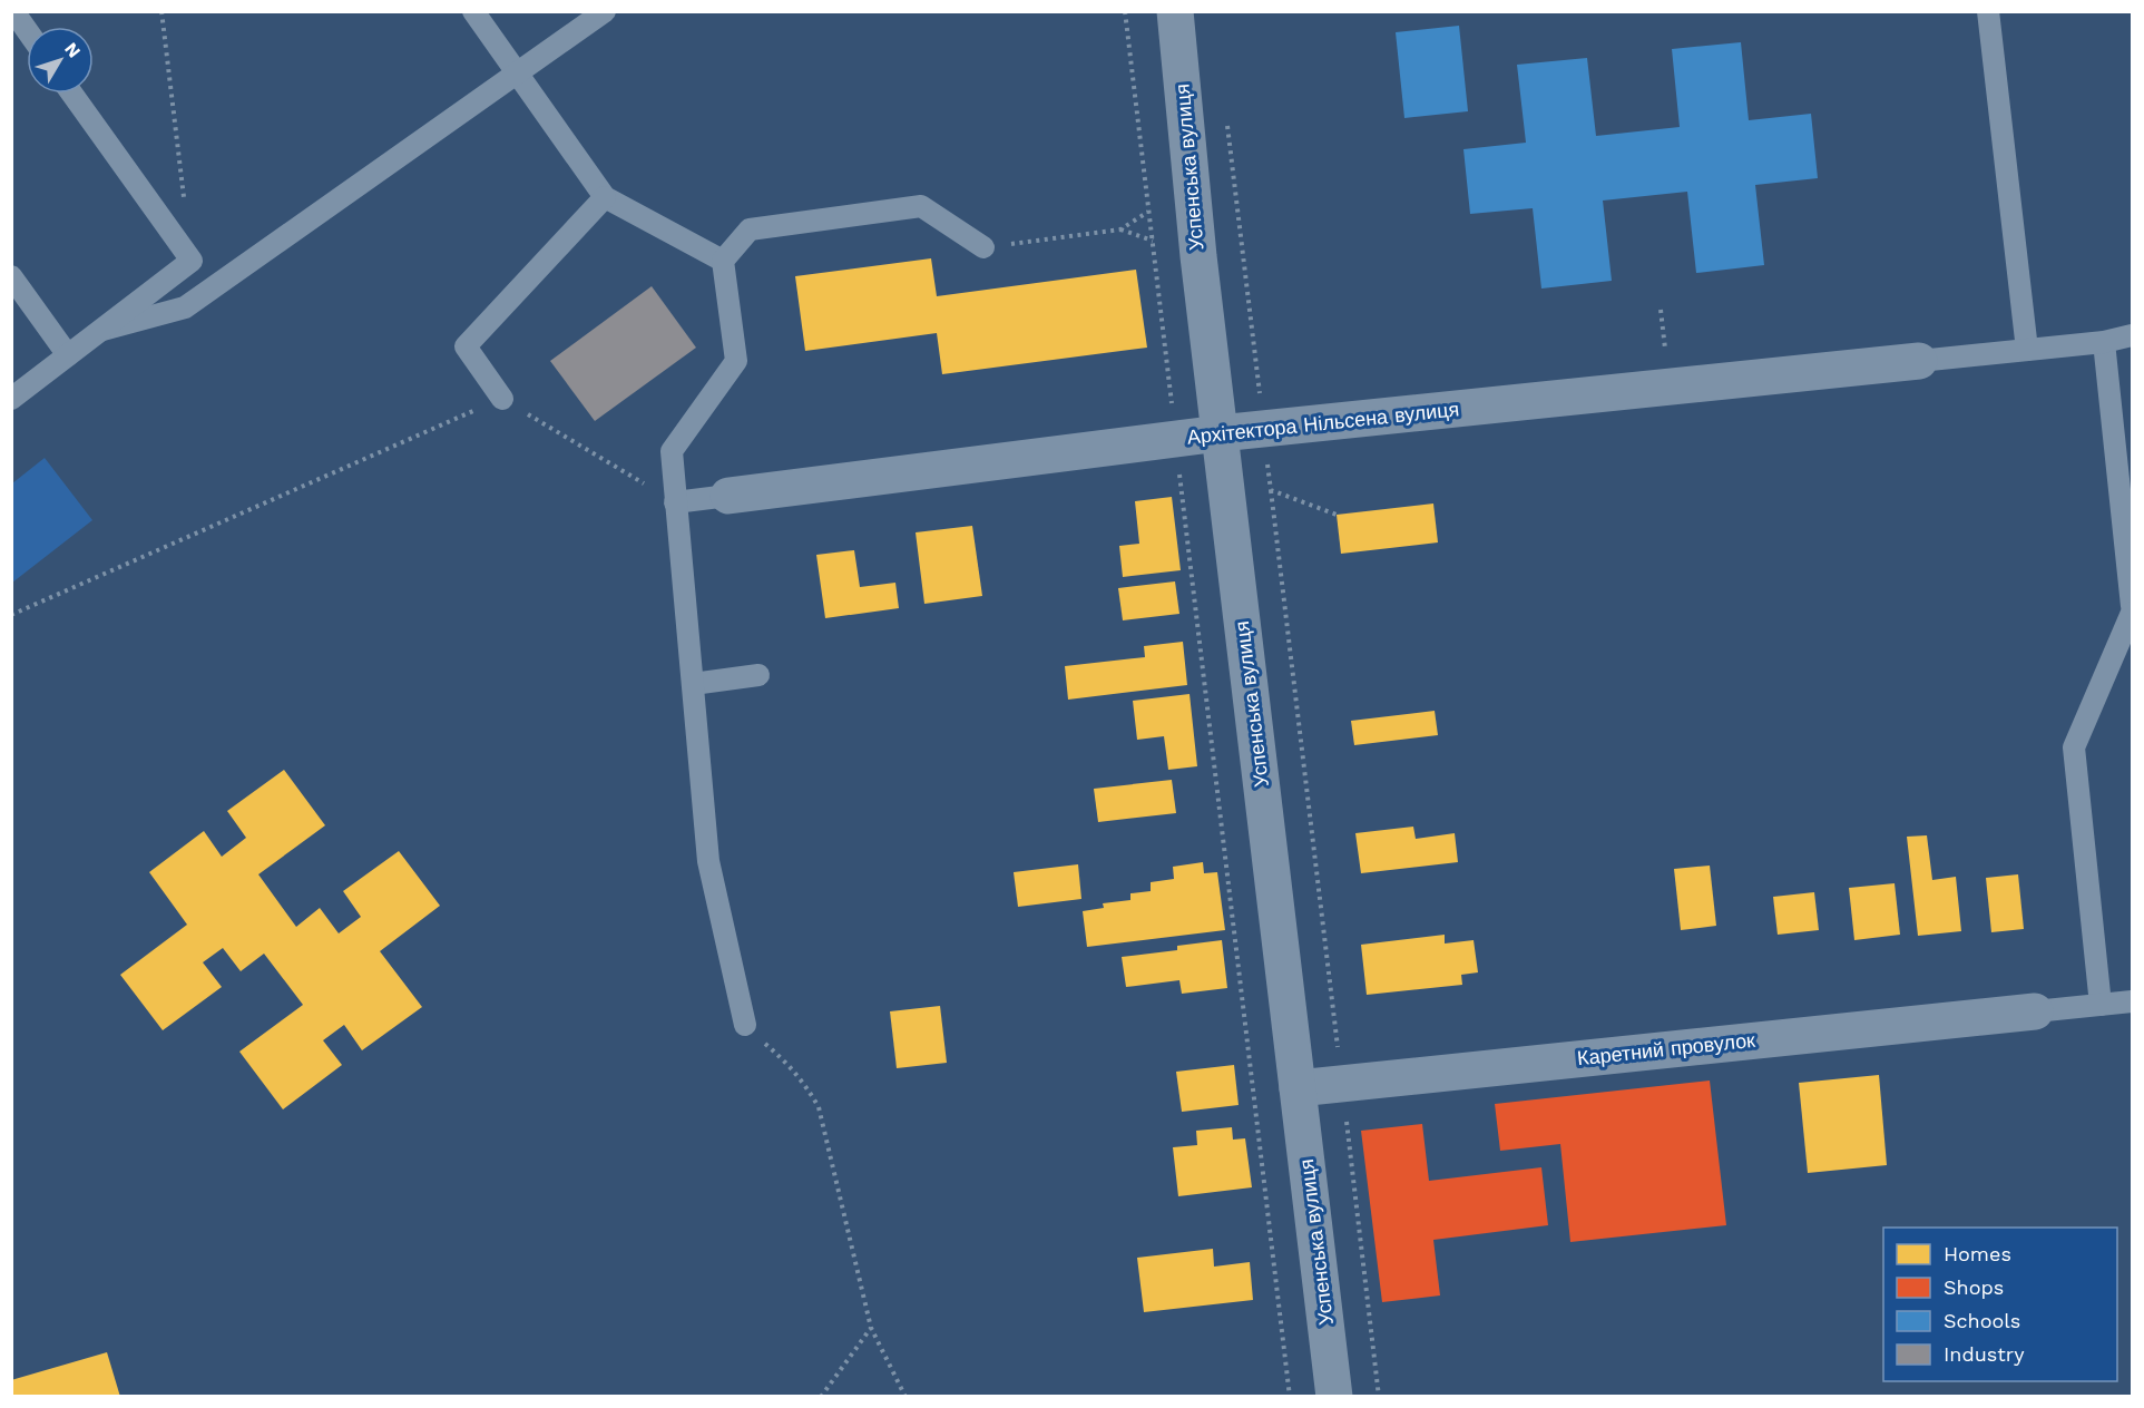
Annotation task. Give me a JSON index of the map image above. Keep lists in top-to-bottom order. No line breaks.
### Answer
{"streets":{"street":["Успенська вулиця","Архітектора Нільсена вулиця","Каретний провулок"]},"crossings":[["Успенська вулиця","Архітектора Нільсена вулиця"],["Успенська вулиця","Каретний провулок"]],"legend":["Homes","Shops","Schools","Industry"],"north":"top right"}
